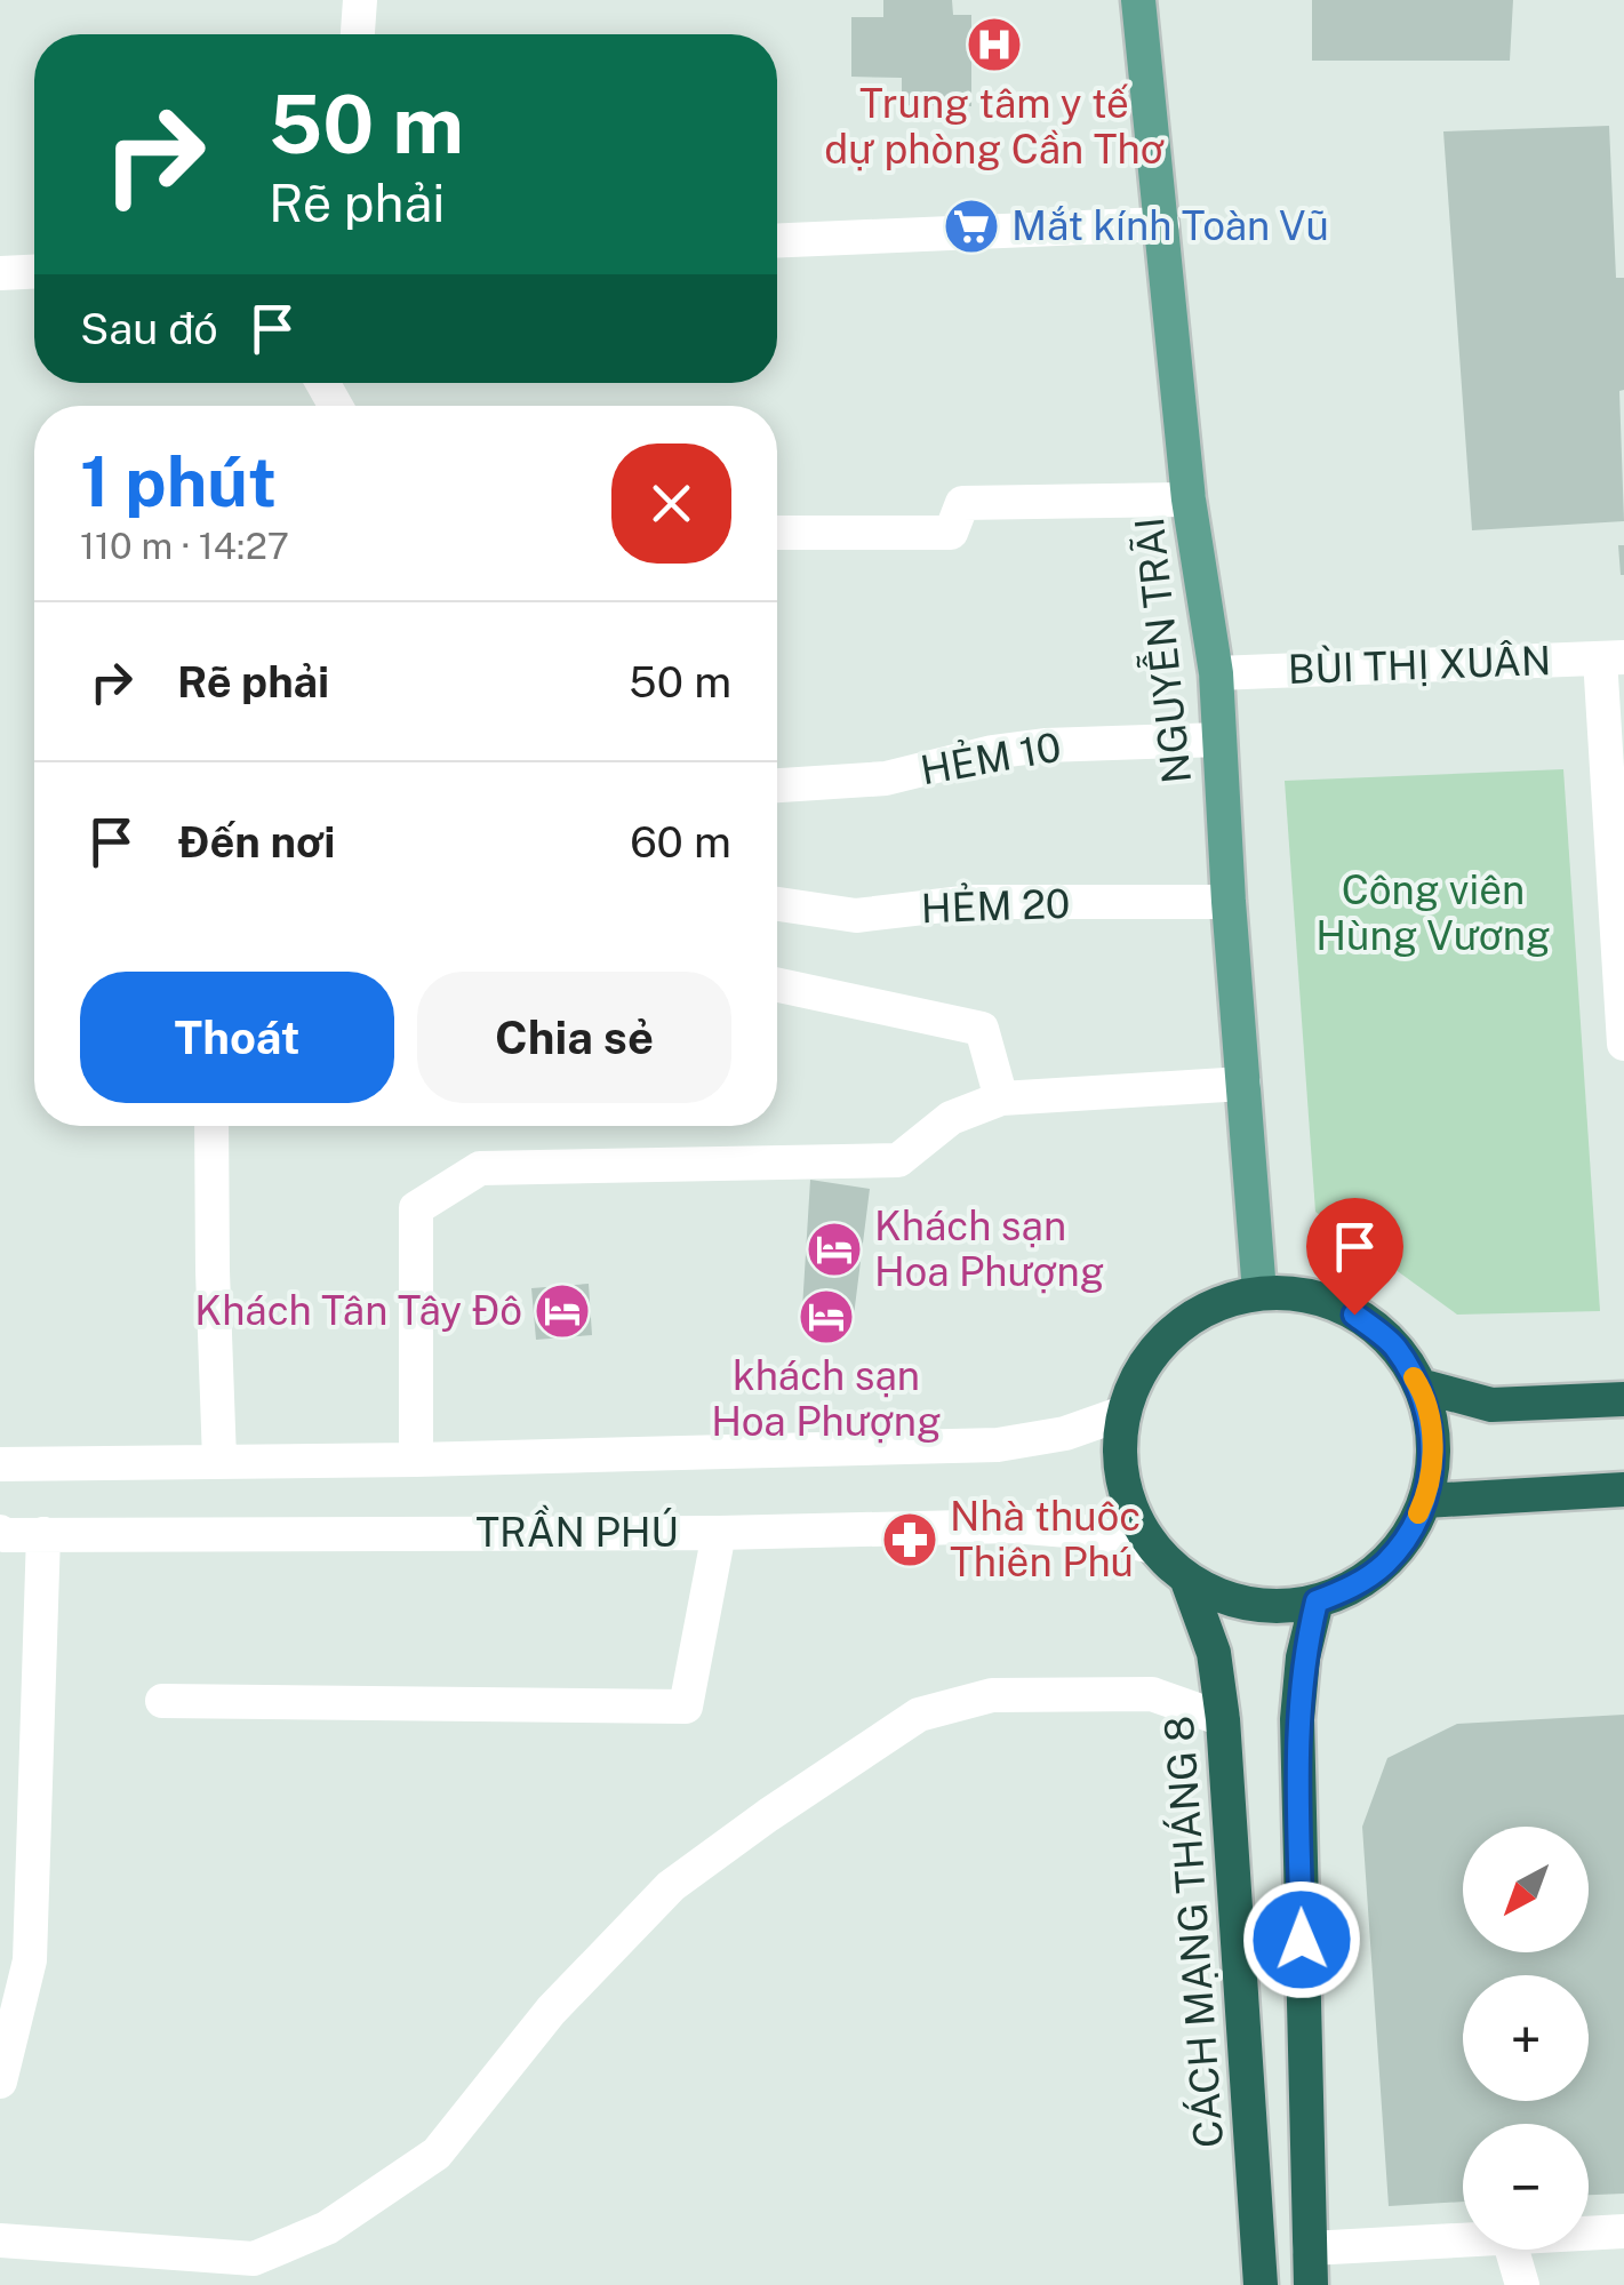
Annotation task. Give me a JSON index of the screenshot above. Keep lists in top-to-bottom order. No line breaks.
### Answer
{"streets":{"highway":["CÁCH MẠNG THÁNG 8"],"main road":["NGUYỄN TRÃI"],"street":["BÙI THỊ XUÂN","HẺM 10","HẺM 20","TRẦN PHÚ"]},"crossings":[["NGUYỄN TRÃI","BÙI THỊ XUÂN"],["NGUYỄN TRÃI","HẺM 10"],["NGUYỄN TRÃI","HẺM 20"],["NGUYỄN TRÃI","TRẦN PHÚ"],["NGUYỄN TRÃI","CÁCH MẠNG THÁNG 8"],["TRẦN PHÚ","CÁCH MẠNG THÁNG 8"]],"parks":["Công viên Hùng Vương"],"places":{"hospital":["Trung tâm y tế dự phòng Cần Thơ"],"supermarket":["Mắt kính Toàn Vũ"],"hotel":["Khách sạn Hoa Phượng","Khách Tân Tây Đô","khách sạn Hoa Phượng"],"pharmacy":["Nhà thuôc Thiên Phú"]},"north":"bottom left","page":{"turn":["50 m","Rẽ phải"],"then":"Sau đó","heading":["1 phút","110 m · 14:27"],"list":[{"name":"Rẽ phải","value":"50 m"},{"name":"Đến nơi","value":"60 m"}],"buttons":["Thoát","Chia sẻ"],"map_buttons":["+","−"]}}
